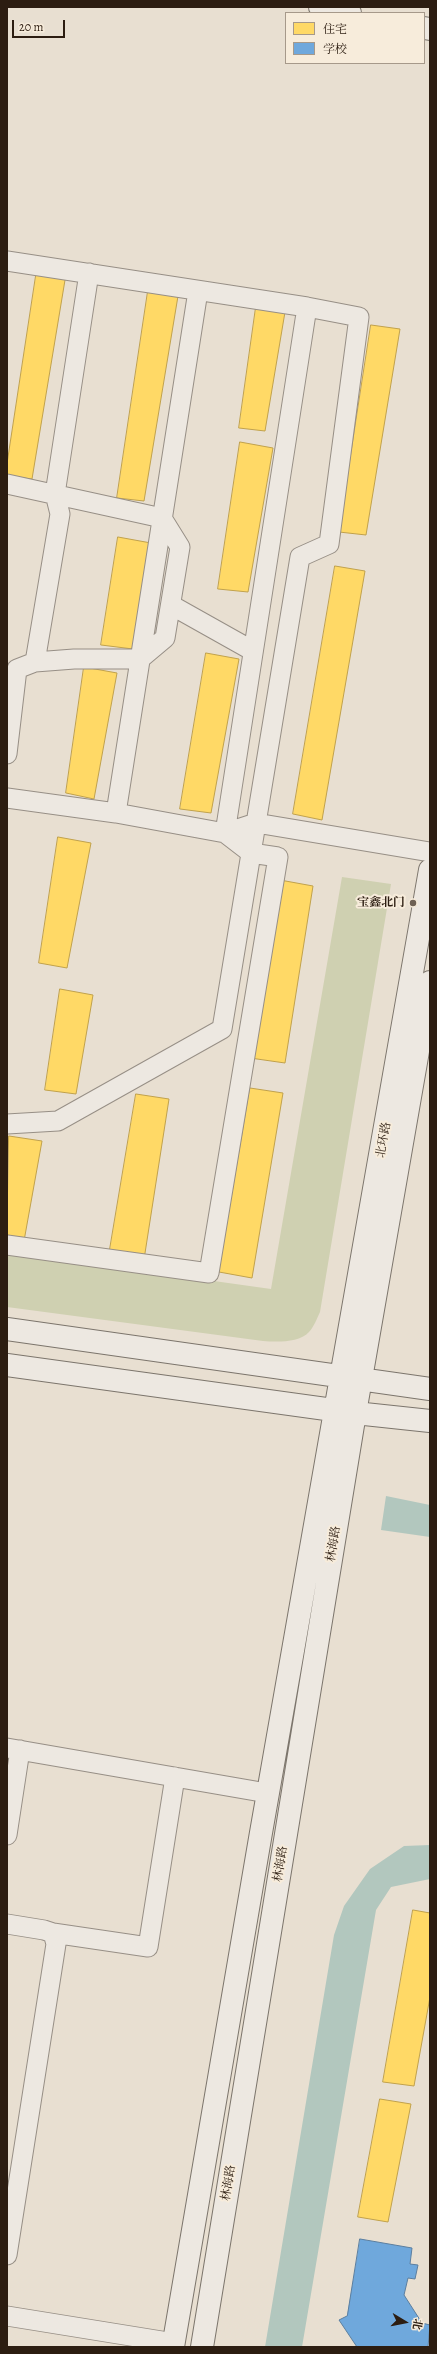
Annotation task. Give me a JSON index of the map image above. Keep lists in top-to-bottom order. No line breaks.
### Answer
{"streets":{"main road":["北环路","林海路"]},"crossings":[["北环路","林海路"]],"places":["宝鑫北门"],"legend":["住宅","学校"],"scale_bar":"20 m","north":"right"}
